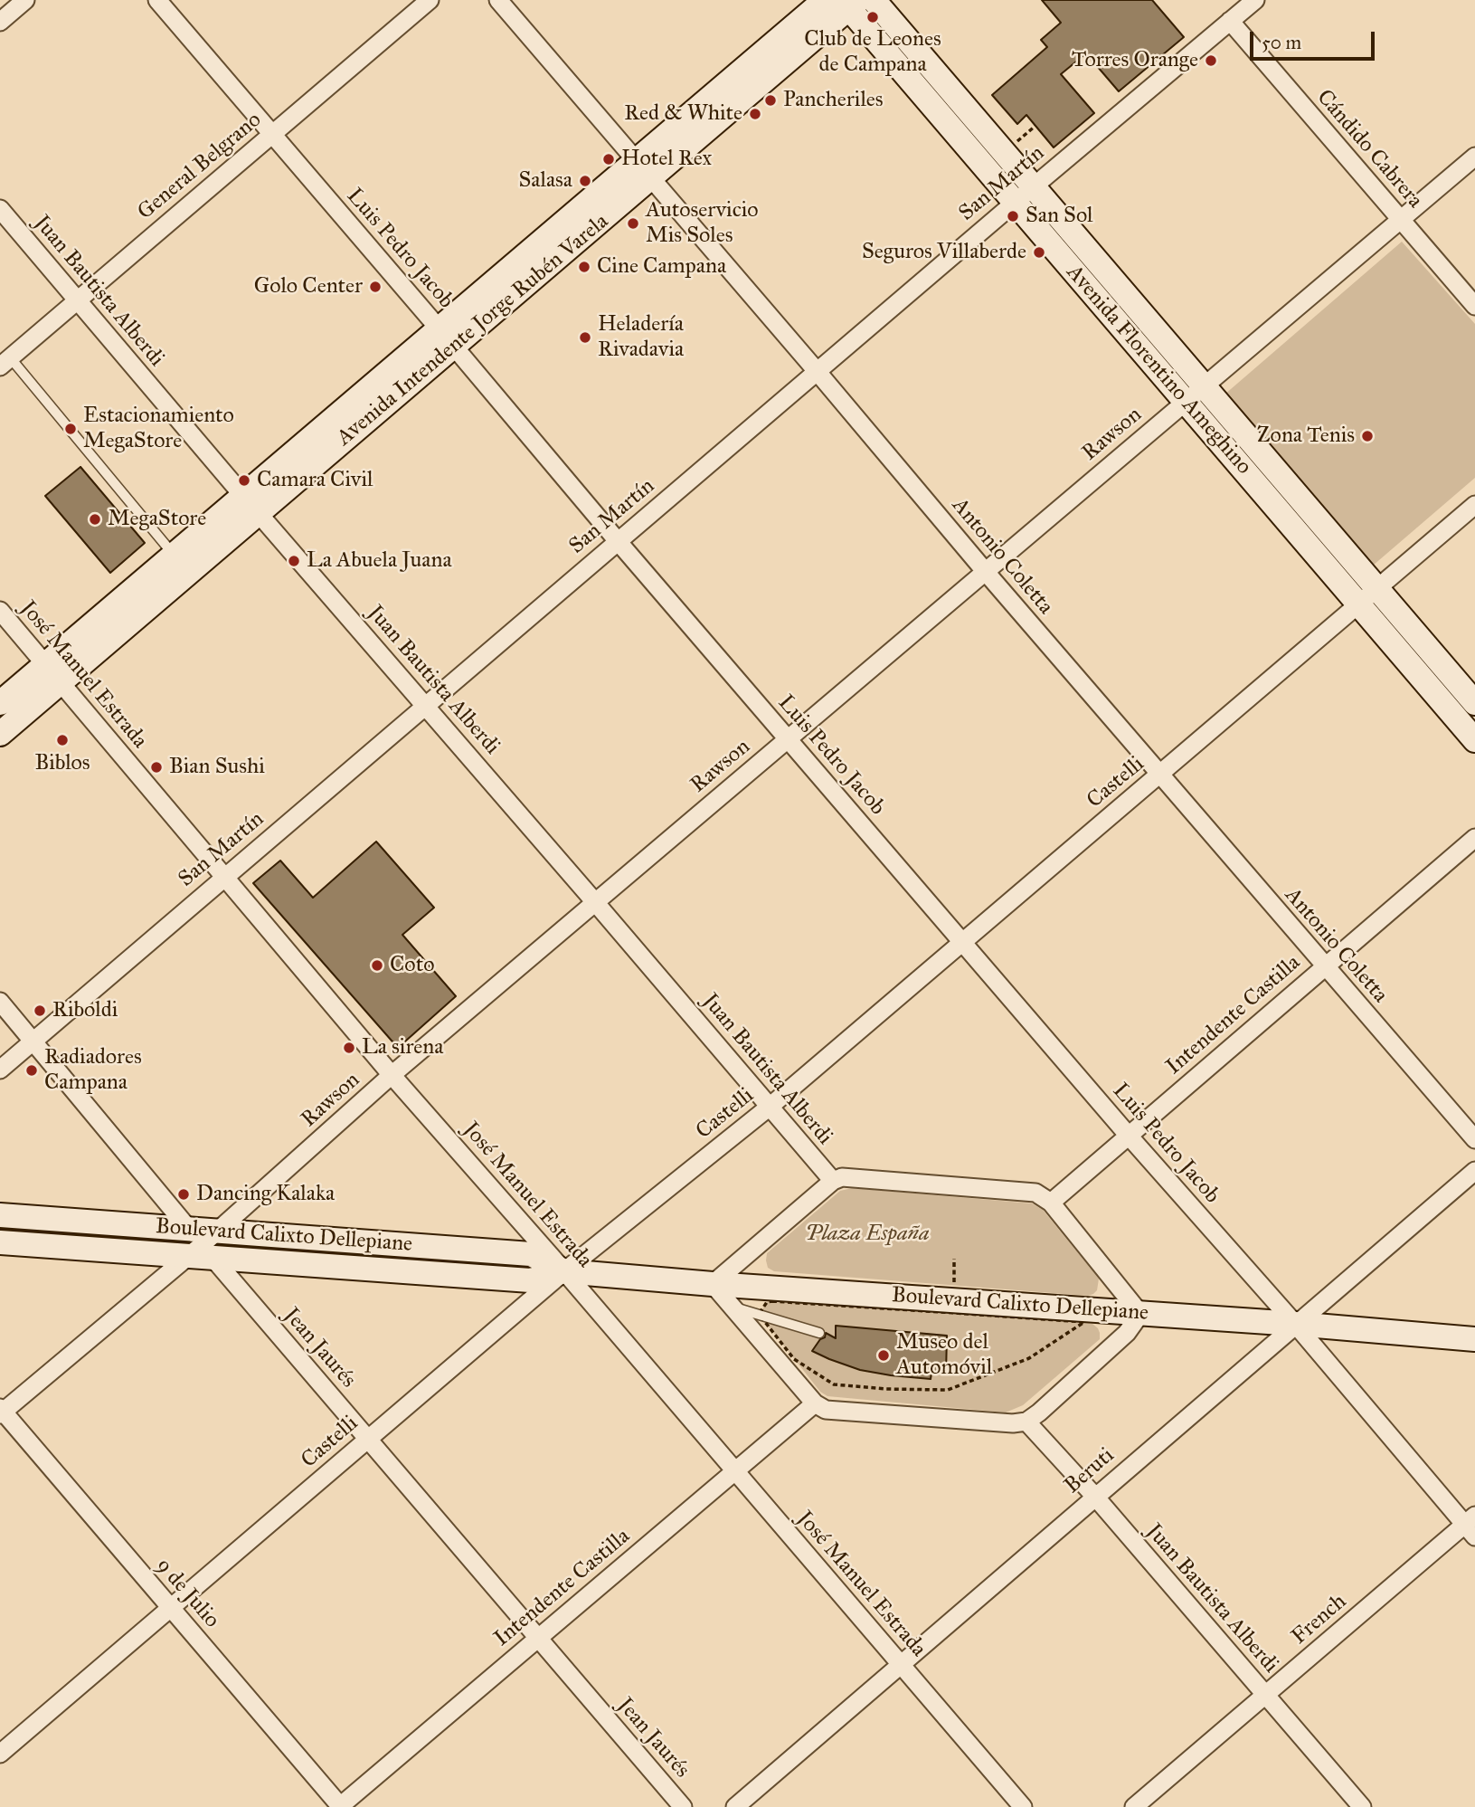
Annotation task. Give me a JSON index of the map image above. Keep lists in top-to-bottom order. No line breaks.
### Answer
{"streets":{"main road":["Avenida Intendente Jorge Rubén Varela","Avenida Florentino Ameghino","Boulevard Calixto Dellepiane"],"street":["Cándido Cabrera","General Belgrano","San Martín","Luis Pedro Jacob","Juan Bautista Alberdi","Rawson","Antonio Coletta","José Manuel Estrada","Castelli","Intendente Castilla","Jean Jaurés","Beruti","9 de Julio","French"]},"crossings":[["Cándido Cabrera","San Martín"],["Cándido Cabrera","Rawson"],["General Belgrano","Luis Pedro Jacob"],["General Belgrano","Juan Bautista Alberdi"],["San Martín","Luis Pedro Jacob"],["San Martín","Juan Bautista Alberdi"],["San Martín","Avenida Florentino Ameghino"],["San Martín","Antonio Coletta"],["San Martín","José Manuel Estrada"],["San Martín","Jean Jaurés"],["Luis Pedro Jacob","Avenida Intendente Jorge Rubén Varela"],["Luis Pedro Jacob","Rawson"],["Luis Pedro Jacob","Castelli"],["Luis Pedro Jacob","Intendente Castilla"],["Luis Pedro Jacob","Boulevard Calixto Dellepiane"],["Luis Pedro Jacob","Beruti"],["Luis Pedro Jacob","French"],["Juan Bautista Alberdi","Avenida Intendente Jorge Rubén Varela"],["Juan Bautista Alberdi","Rawson"],["Juan Bautista Alberdi","Castelli"],["Juan Bautista Alberdi","Beruti"],["Juan Bautista Alberdi","French"],["Avenida Intendente Jorge Rubén Varela","Avenida Florentino Ameghino"],["Avenida Intendente Jorge Rubén Varela","Antonio Coletta"],["Avenida Intendente Jorge Rubén Varela","José Manuel Estrada"],["Avenida Florentino Ameghino","Rawson"],["Avenida Florentino Ameghino","Castelli"],["Rawson","Antonio Coletta"],["Rawson","José Manuel Estrada"],["Rawson","Boulevard Calixto Dellepiane"],["Rawson","Jean Jaurés"],["Rawson","9 de Julio"],["Antonio Coletta","Castelli"],["Antonio Coletta","Intendente Castilla"],["José Manuel Estrada","Castelli"],["José Manuel Estrada","Intendente Castilla"],["José Manuel Estrada","Boulevard Calixto Dellepiane"],["José Manuel Estrada","Beruti"],["Castelli","Boulevard Calixto Dellepiane"],["Castelli","Jean Jaurés"],["Castelli","9 de Julio"],["Intendente Castilla","Jean Jaurés"],["Intendente Castilla","9 de Julio"],["Boulevard Calixto Dellepiane","Jean Jaurés"],["Boulevard Calixto Dellepiane","Beruti"]],"parks":["Plaza España"],"places":["Club de Leones de Campana","Torres Orange","Pancheriles","Red & White","Hotel Rex","Salasa","San Sol","Autoservicio Mis Soles","Seguros Villaberde","Cine Campana","Golo Center","Heladería Rivadavia","Estacionamiento MegaStore","Zona Tenis","Camara Civil","MegaStore","La Abuela Juana","Biblos","Bian Sushi","Coto","Riboldi","La sirena","Radiadores Campana","Dancing Kalaka","Museo del Automóvil"],"scale_bar":"50 m"}
